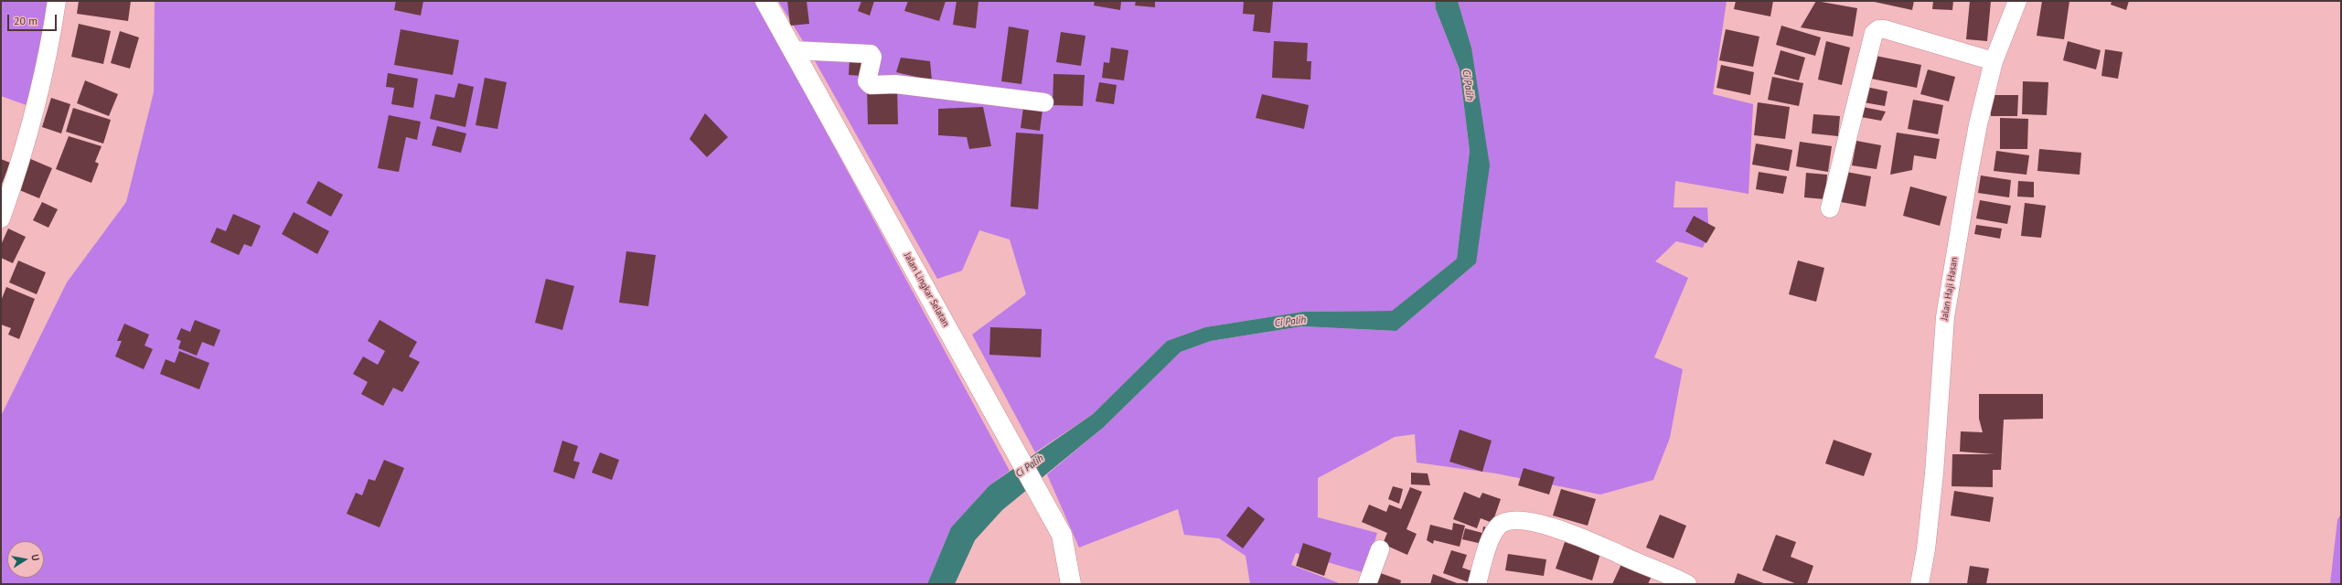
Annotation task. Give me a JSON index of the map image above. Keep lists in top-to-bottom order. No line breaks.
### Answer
{"streets":{"street":["Jalan Haji Hasan","Jalan Lingkar Selatan"]},"water":["Ci Palih"],"scale_bar":"20 m","north":"right"}
